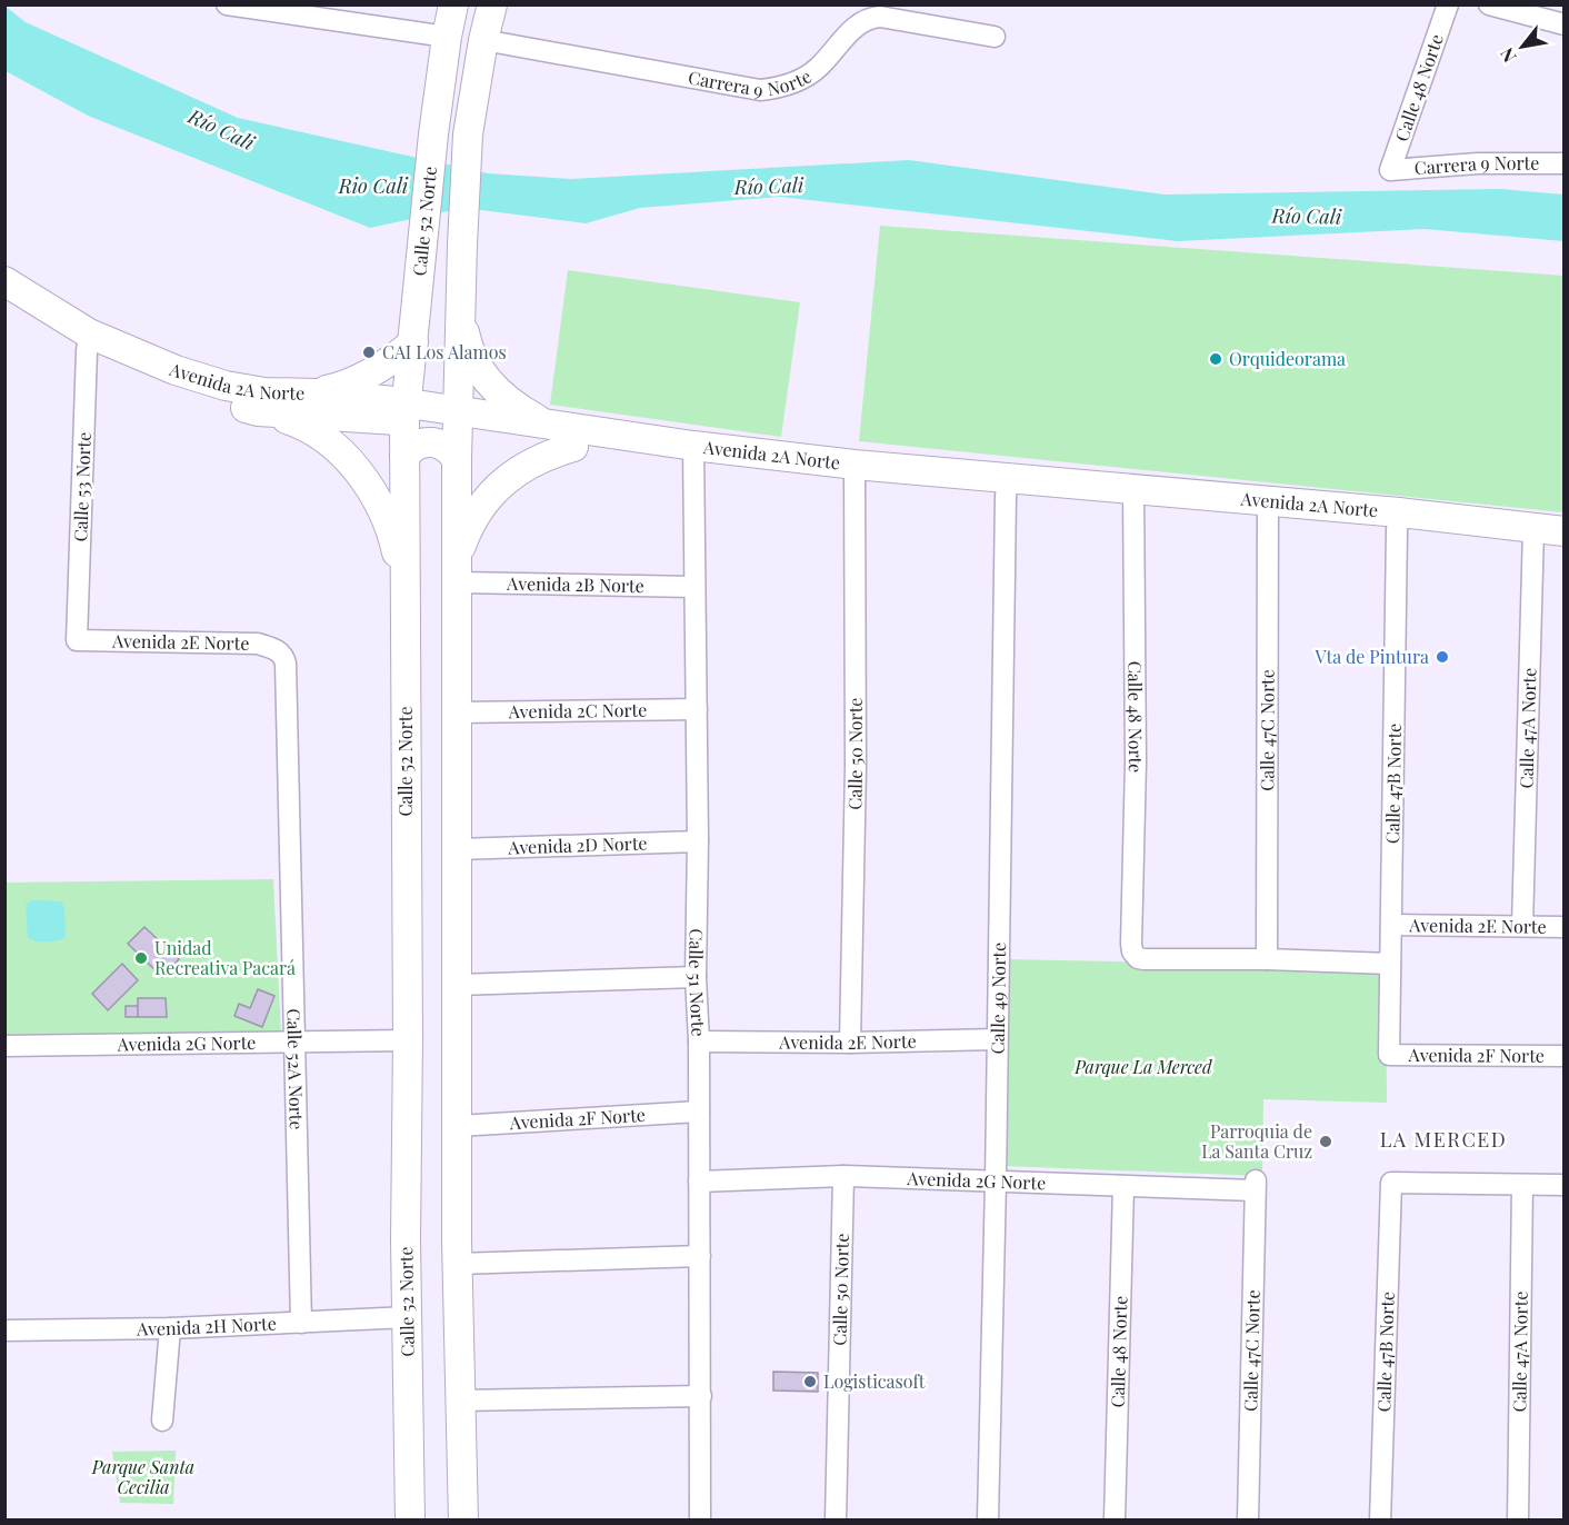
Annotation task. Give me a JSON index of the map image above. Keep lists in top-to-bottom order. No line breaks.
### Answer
{"streets":{"main road":["Calle 52 Norte","Avenida 2A Norte"],"street":["Carrera 9 Norte","Calle 48 Norte","Calle 53 Norte","Avenida 2B Norte","Avenida 2E Norte","Avenida 2C Norte","Calle 47A Norte","Calle 47C Norte","Calle 50 Norte","Calle 47B Norte","Avenida 2D Norte","Calle 51 Norte","Calle 49 Norte","Avenida 2G Norte","Avenida 2F Norte","Calle 52A Norte","Avenida 2H Norte"]},"crossings":[["Carrera 9 Norte","Calle 48 Norte"],["Carrera 9 Norte","Calle 52 Norte"],["Calle 48 Norte","Avenida 2A Norte"],["Calle 48 Norte","Calle 47C Norte"],["Calle 48 Norte","Avenida 2G Norte"],["Calle 52 Norte","Avenida 2A Norte"],["Calle 52 Norte","Avenida 2B Norte"],["Calle 52 Norte","Avenida 2C Norte"],["Calle 52 Norte","Avenida 2D Norte"],["Calle 52 Norte","Avenida 2G Norte"],["Calle 52 Norte","Avenida 2F Norte"],["Calle 52 Norte","Avenida 2H Norte"],["Avenida 2A Norte","Calle 53 Norte"],["Avenida 2A Norte","Calle 47A Norte"],["Avenida 2A Norte","Calle 47C Norte"],["Avenida 2A Norte","Calle 50 Norte"],["Avenida 2A Norte","Calle 47B Norte"],["Avenida 2A Norte","Calle 51 Norte"],["Avenida 2A Norte","Calle 49 Norte"],["Calle 53 Norte","Avenida 2E Norte"],["Avenida 2B Norte","Calle 51 Norte"],["Avenida 2E Norte","Calle 47A Norte"],["Avenida 2E Norte","Calle 50 Norte"],["Avenida 2E Norte","Calle 47B Norte"],["Avenida 2E Norte","Calle 51 Norte"],["Avenida 2E Norte","Calle 49 Norte"],["Avenida 2E Norte","Calle 52A Norte"],["Avenida 2C Norte","Calle 51 Norte"],["Calle 47A Norte","Calle 47B Norte"],["Calle 47C Norte","Avenida 2G Norte"],["Calle 50 Norte","Avenida 2G Norte"],["Calle 47B Norte","Avenida 2F Norte"],["Avenida 2D Norte","Calle 51 Norte"],["Calle 51 Norte","Avenida 2G Norte"],["Calle 51 Norte","Avenida 2F Norte"],["Calle 49 Norte","Avenida 2G Norte"],["Avenida 2G Norte","Calle 52A Norte"],["Calle 52A Norte","Avenida 2H Norte"]],"districts":["LA MERCED"],"water":["Río Cali","Rio Cali"],"parks":["Parque La Merced","Parque Santa Cecilia"],"places":["CAI Los Alamos","Orquideorama","Vta de Pintura","Unidad Recreativa Pacará","Parroquia de La Santa Cruz","Logisticasoft"],"north":"bottom left"}
